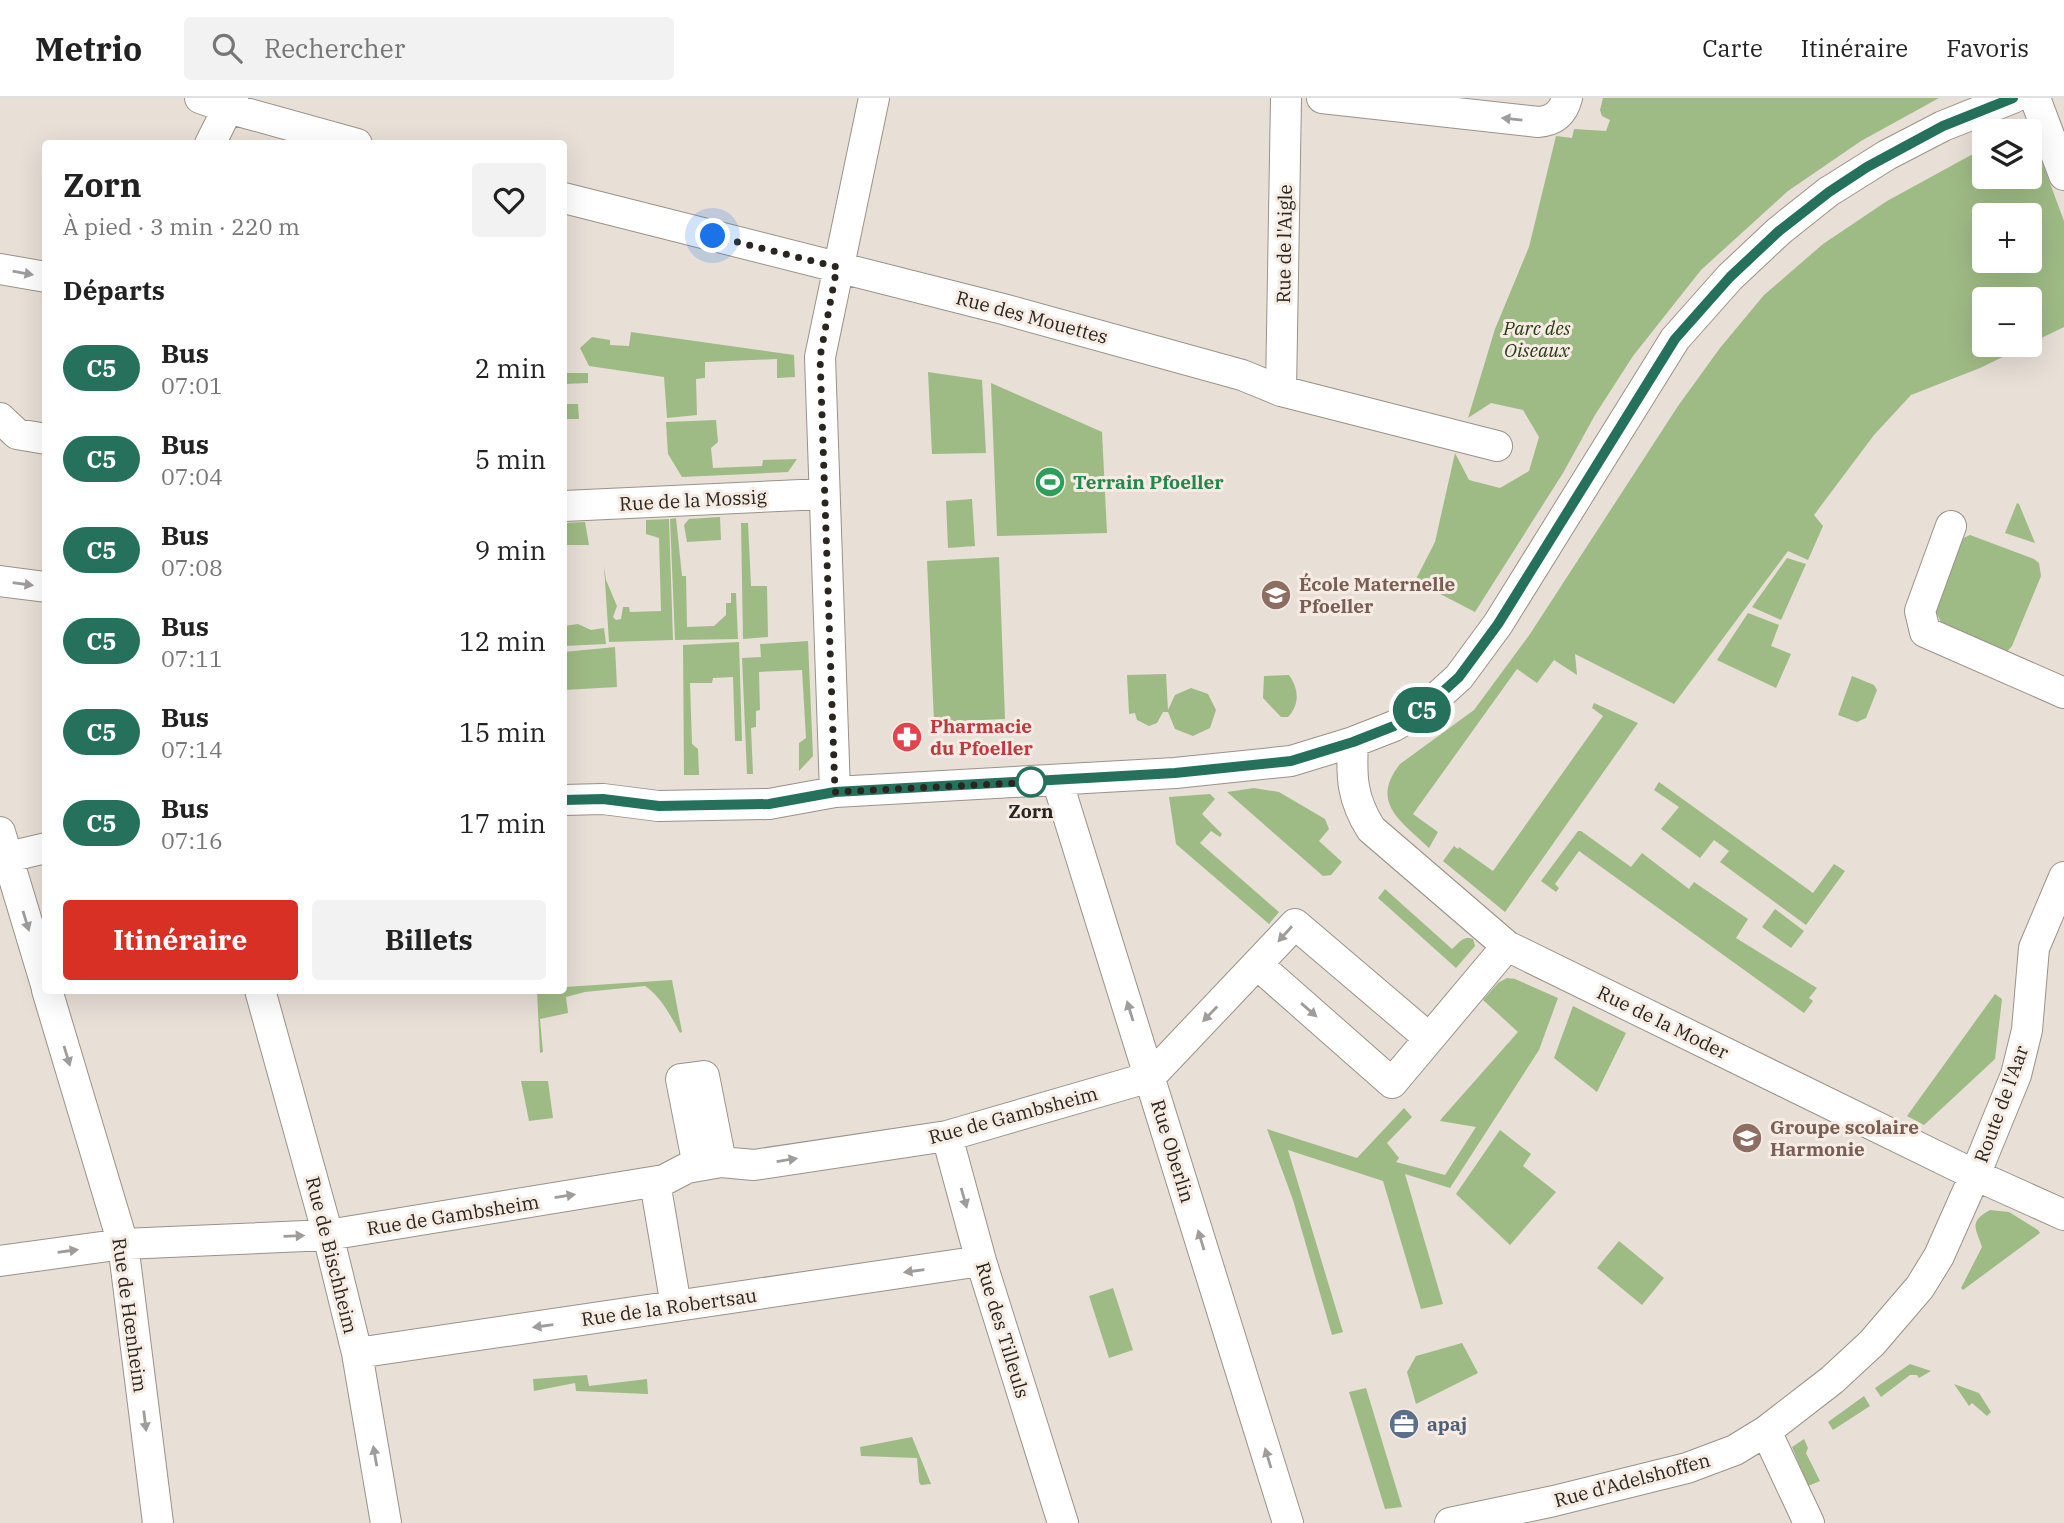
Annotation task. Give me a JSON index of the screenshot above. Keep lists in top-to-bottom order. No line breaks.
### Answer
{"streets":{"street":["Rue de l'Aigle","Rue des Mouettes","Rue de la Mossig","Rue de la Moder","Route de l'Aar","Rue de Gambsheim","Rue Oberlin","Rue de Bischheim","Rue de la Robertsau","Rue de Hœnheim","Rue des Tilleuls","Rue d'Adelshoffen"]},"crossings":[["Rue de l'Aigle","Rue des Mouettes"],["Rue de la Moder","Route de l'Aar"],["Rue de la Moder","Rue d'Adelshoffen"],["Route de l'Aar","Rue d'Adelshoffen"],["Rue de Gambsheim","Rue Oberlin"],["Rue de Gambsheim","Rue de Bischheim"],["Rue de Gambsheim","Rue de Hœnheim"],["Rue de Gambsheim","Rue des Tilleuls"],["Rue de Bischheim","Rue de la Robertsau"],["Rue de la Robertsau","Rue des Tilleuls"]],"one_way":["Rue Oberlin","Rue de la Robertsau","Rue de Hœnheim"],"parks":["Parc des Oiseaux"],"places":{"sports":["Terrain Pfoeller"],"school or university":["École Maternelle Pfoeller","Groupe scolaire Harmonie"],"pharmacy":["Pharmacie du Pfoeller"],"other":["Zorn"],"office":["apaj"]},"lines":["bus line C5"],"page":{"header":"Metrio","search":"Rechercher","nav":["Carte","Itinéraire","Favoris"],"on_map":"C5","map_buttons":["+","−"],"heading":[["Zorn","À pied · 3 min · 220 m"],"Départs"],"list":[{"mark":"C5","name":"Bus","note":"07:01","value":"2 min"},{"mark":"C5","name":"Bus","note":"07:04","value":"5 min"},{"mark":"C5","name":"Bus","note":"07:08","value":"9 min"},{"mark":"C5","name":"Bus","note":"07:11","value":"12 min"},{"mark":"C5","name":"Bus","note":"07:14","value":"15 min"},{"mark":"C5","name":"Bus","note":"07:16","value":"17 min"}],"buttons":["Itinéraire","Billets"]}}
